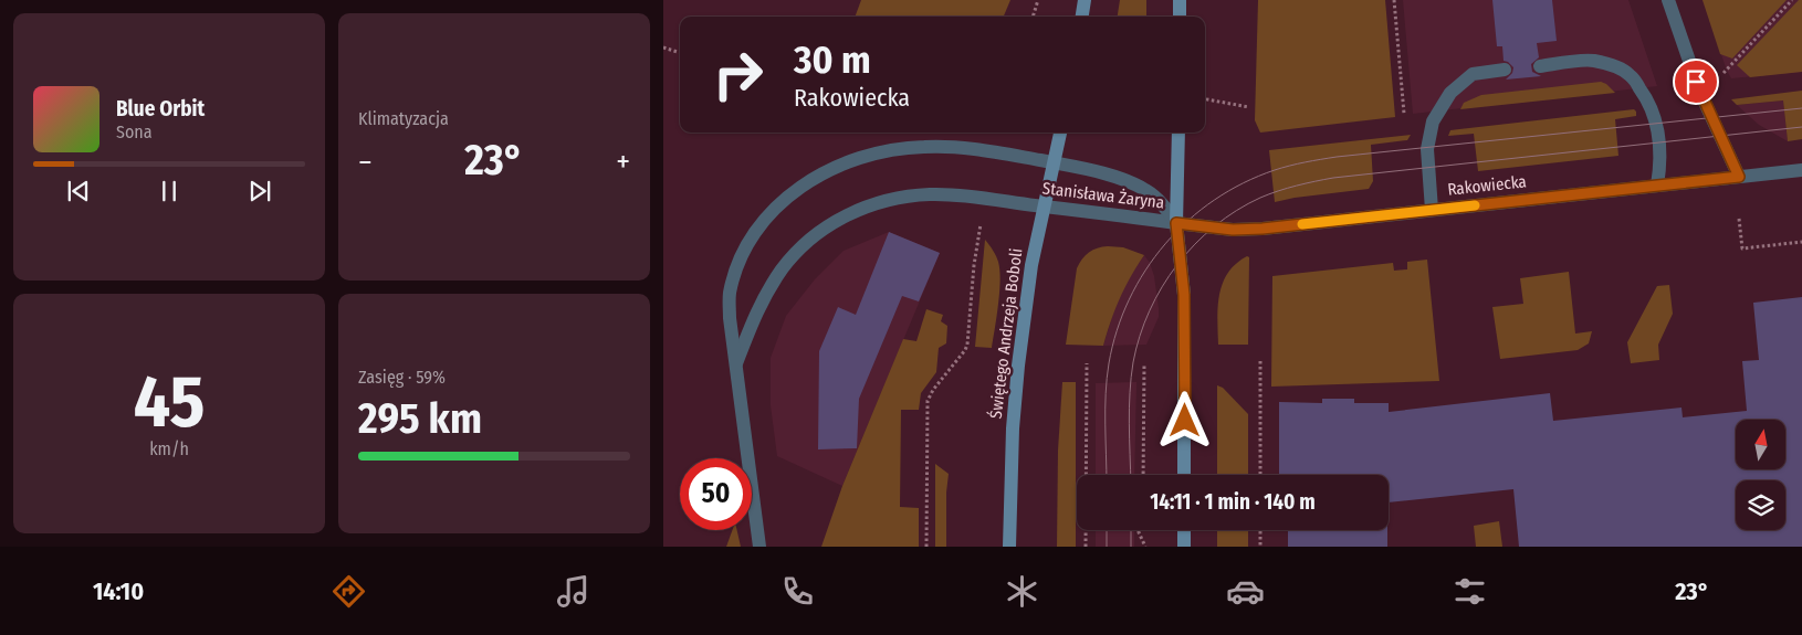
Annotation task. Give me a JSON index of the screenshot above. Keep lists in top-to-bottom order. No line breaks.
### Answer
{"streets":{"main road":["Świętego Andrzeja Boboli"],"street":["Rakowiecka","Stanisława Żaryna"]},"crossings":[["Rakowiecka","Stanisława Żaryna"],["Stanisława Żaryna","Świętego Andrzeja Boboli"]],"north":"top","page":{"tile":["Klimatyzacja",["45","km/h"],["Zasięg · 59%","295 km"]],"turn":["30 m","Rakowiecka"],"song":["Blue Orbit","Sona"],"heat":["−","23°","+"],"limit":"50","trip":"14:11 · 1 min · 140 m","tabs":["14:10","23°"]}}
